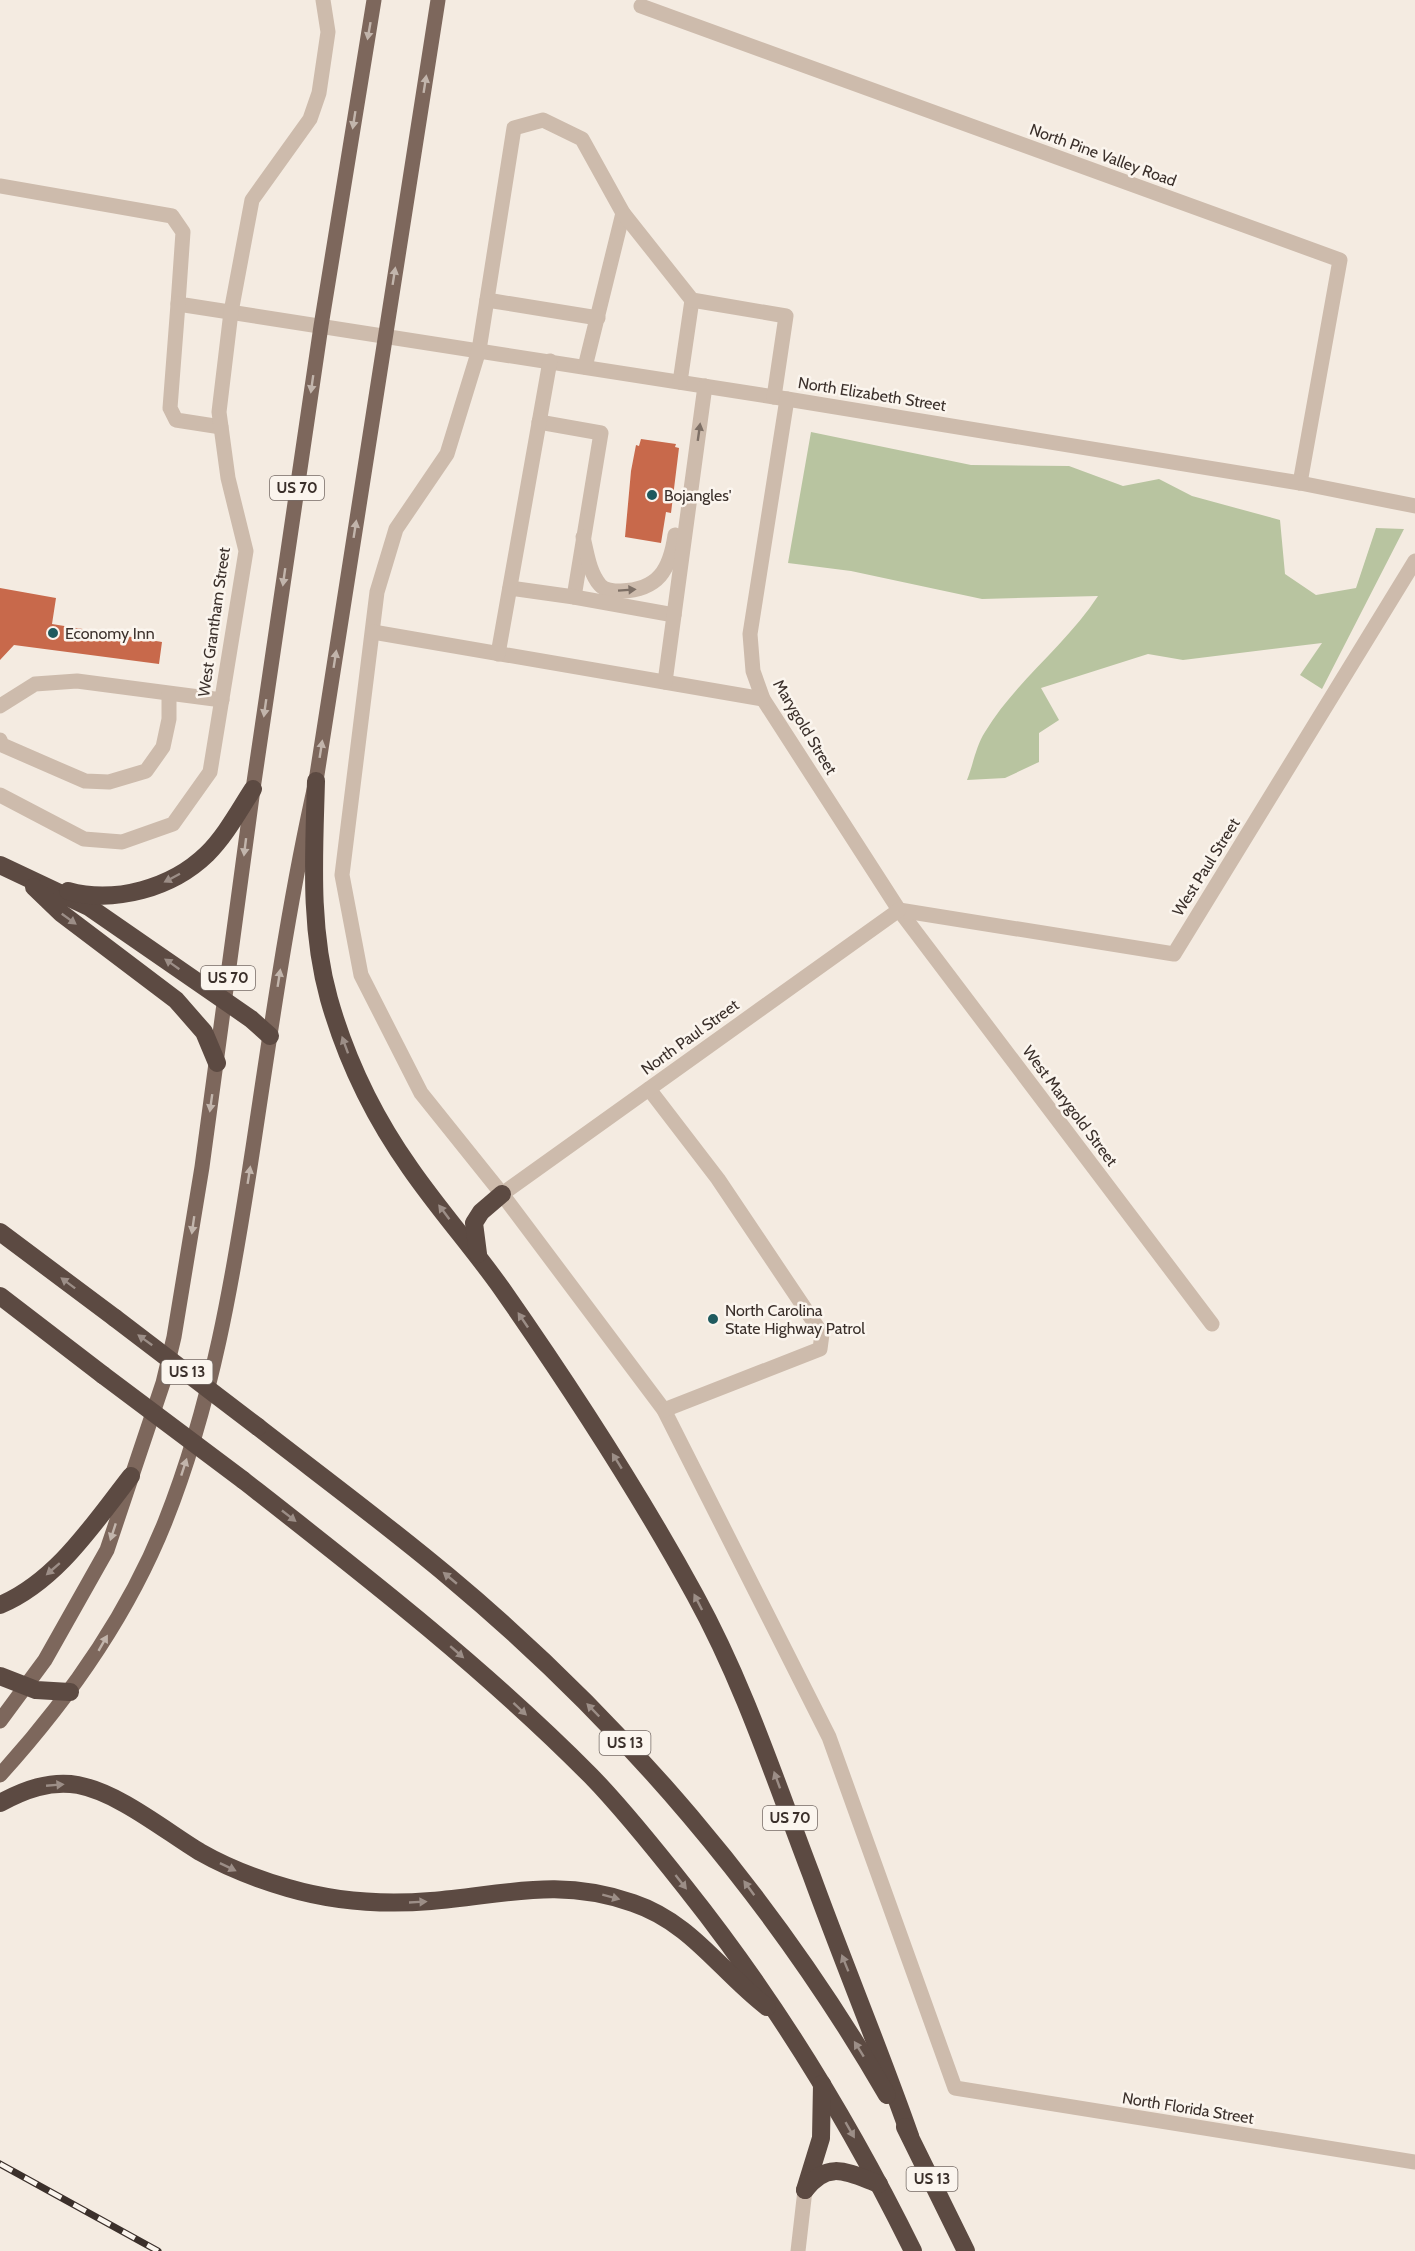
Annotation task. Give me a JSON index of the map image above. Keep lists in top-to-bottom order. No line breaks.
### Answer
{"streets":{"highway":["US 70","US 13"],"street":["North Pine Valley Road","North Elizabeth Street","West Grantham Street","Marygold Street","West Paul Street","North Paul Street","West Marygold Street","North Florida Street"]},"crossings":[["North Pine Valley Road","North Elizabeth Street"],["North Elizabeth Street","US 70"],["North Elizabeth Street","West Grantham Street"],["North Elizabeth Street","Marygold Street"],["US 70","US 13"],["Marygold Street","West Paul Street"],["Marygold Street","North Paul Street"],["Marygold Street","West Marygold Street"],["West Paul Street","North Paul Street"],["West Paul Street","West Marygold Street"],["North Paul Street","West Marygold Street"]],"places":["Bojangles'","Economy Inn","North Carolina State Highway Patrol"]}
